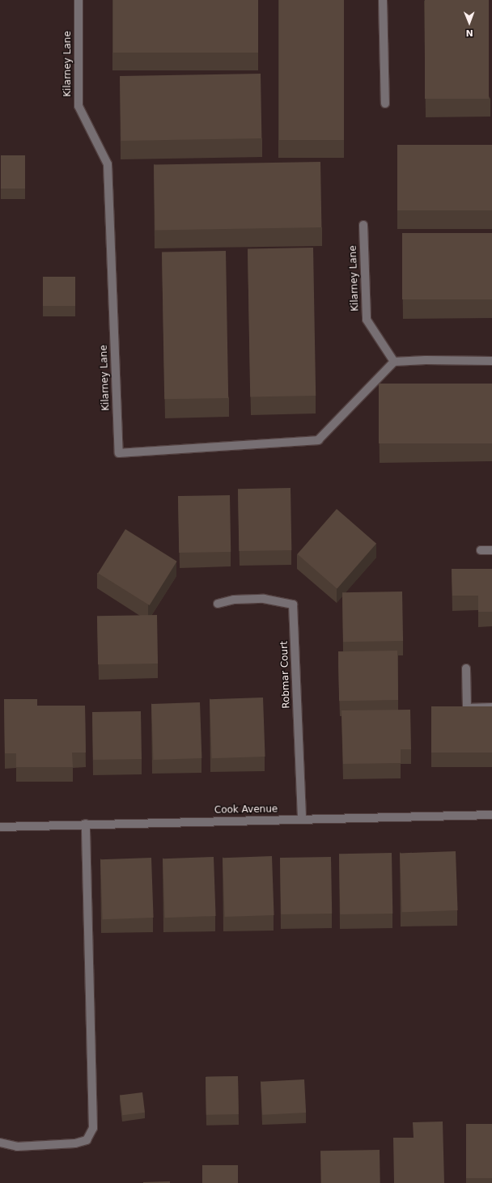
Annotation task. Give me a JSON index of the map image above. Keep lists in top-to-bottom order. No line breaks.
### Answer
{"streets":{"street":["Kilarney Lane","Robmar Court","Cook Avenue"]},"crossings":[["Robmar Court","Cook Avenue"]],"north":"bottom"}
